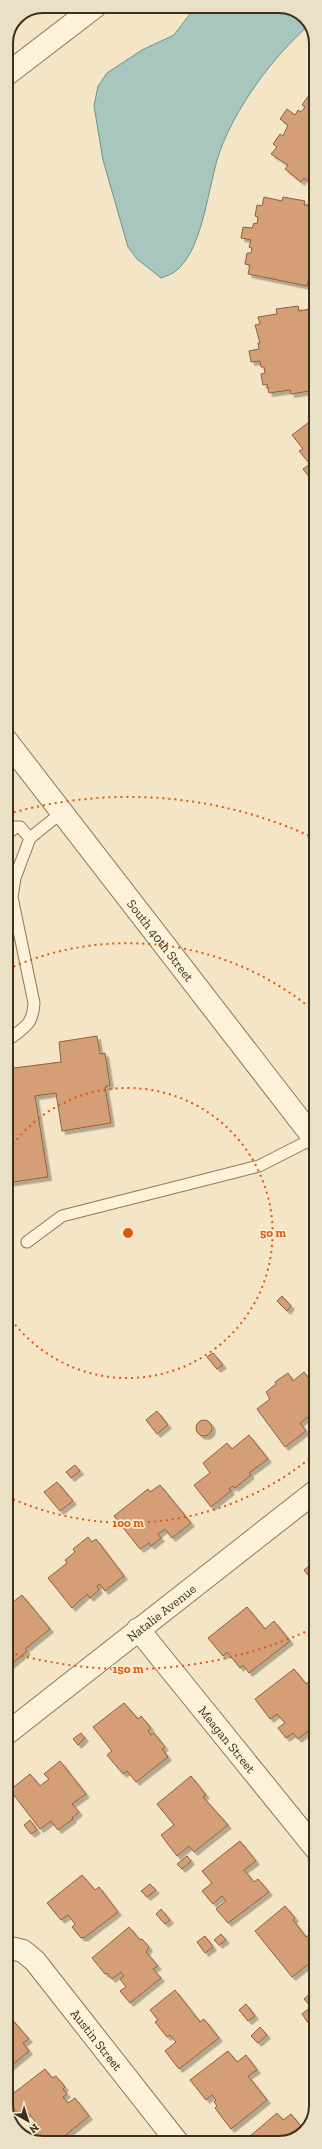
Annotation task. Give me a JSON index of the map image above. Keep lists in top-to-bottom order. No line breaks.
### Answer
{"streets":{"street":["South 40th Street","Natalie Avenue","Meagan Street","Austin Street"]},"crossings":[["Natalie Avenue","Meagan Street"]],"north":"bottom right","rings":["50 m","100 m","150 m"]}
